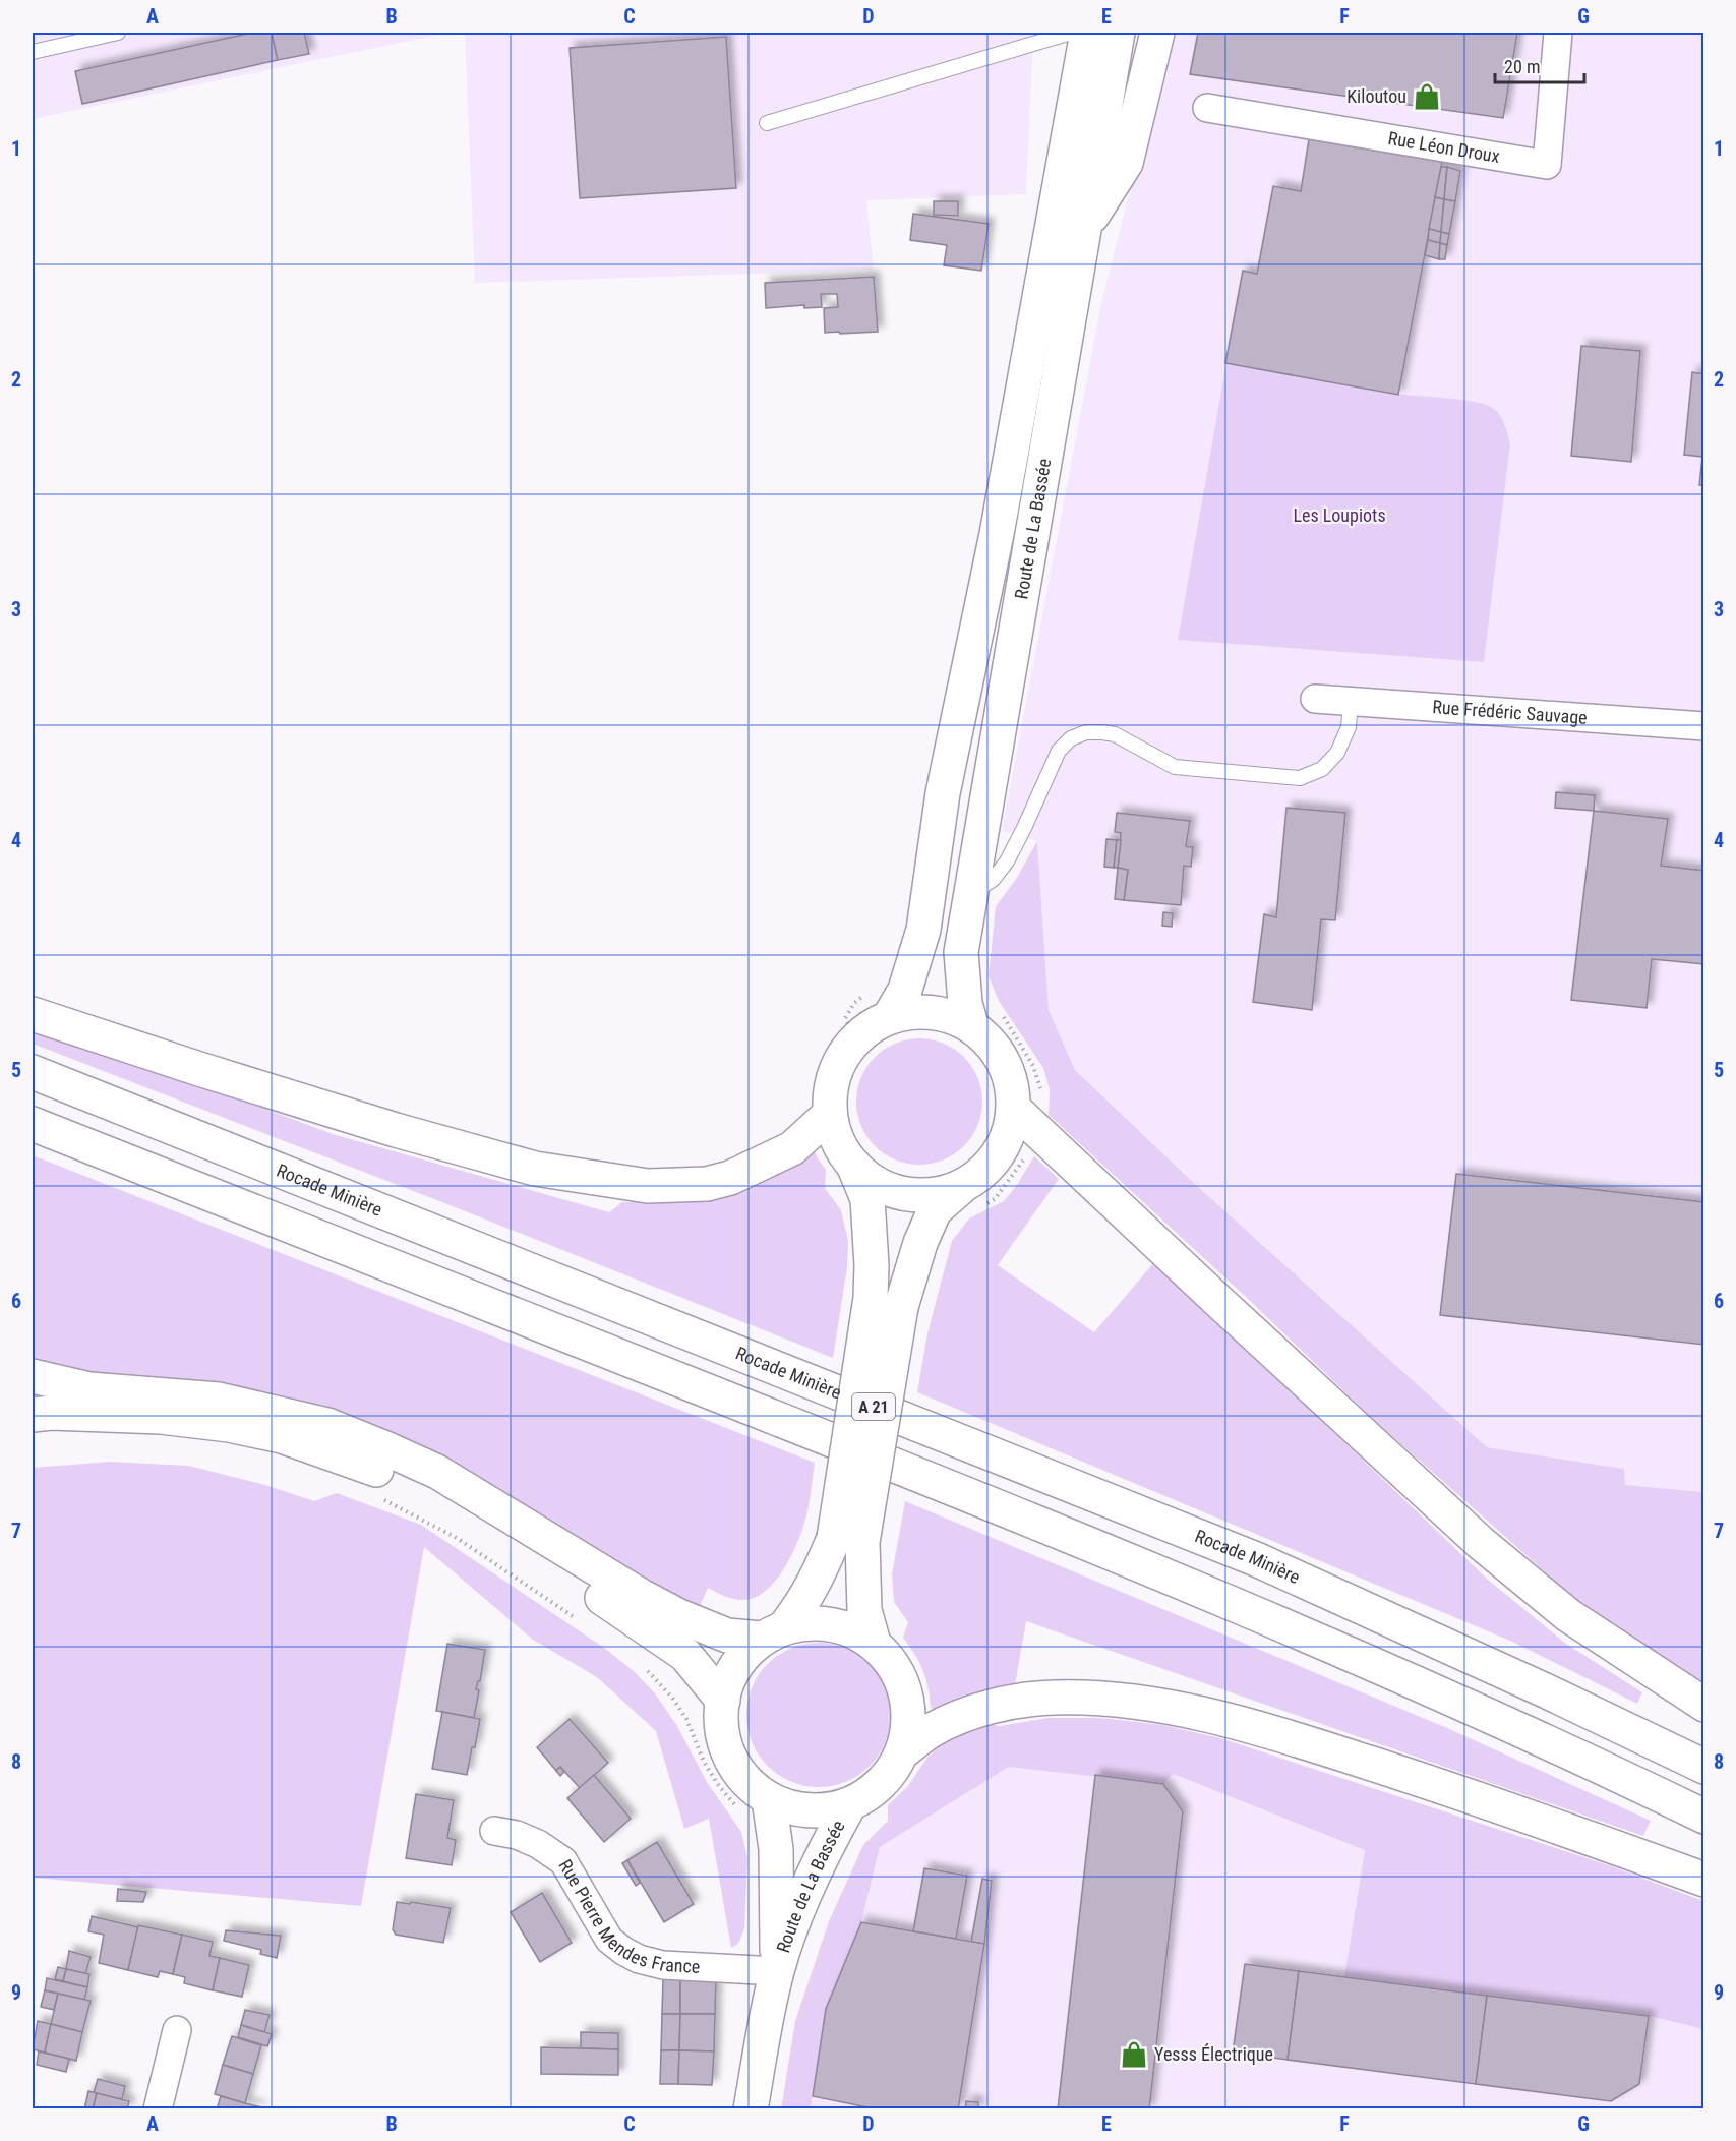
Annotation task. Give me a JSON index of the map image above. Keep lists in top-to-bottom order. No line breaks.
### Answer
{"streets":{"main road":["Route de La Bassée","Rocade Minière","A 21"],"street":["Rue Léon Droux","Rue Frédéric Sauvage","Rue Pierre Mendes France"]},"crossings":[["Route de La Bassée","Rue Pierre Mendes France"]],"parks":["Les Loupiots"],"places":{"shop":["Kiloutou","Yesss Électrique"]},"scale_bar":"20 m","grid":{"columns":["A","B","C","D","E","F","G"],"rows":["1","2","3","4","5","6","7","8","9"]}}
